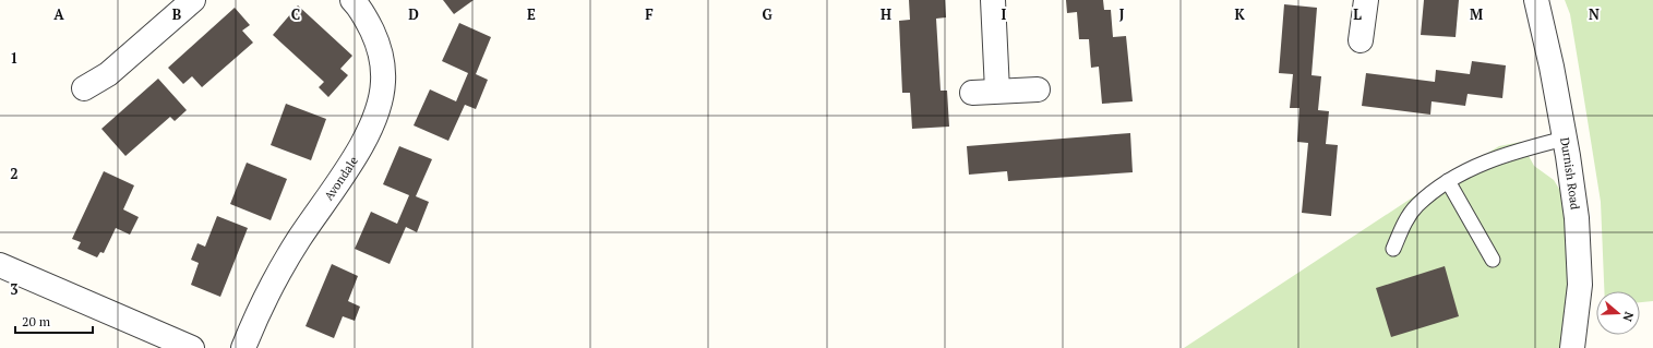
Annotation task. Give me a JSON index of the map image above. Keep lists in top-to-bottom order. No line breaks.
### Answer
{"streets":{"street":["Durnish Road","Avondale"]},"scale_bar":"20 m","north":"right","grid":{"columns":["A","B","C","D","E","F","G","H","I","J","K","L","M","N"],"rows":["1","2","3"]}}
